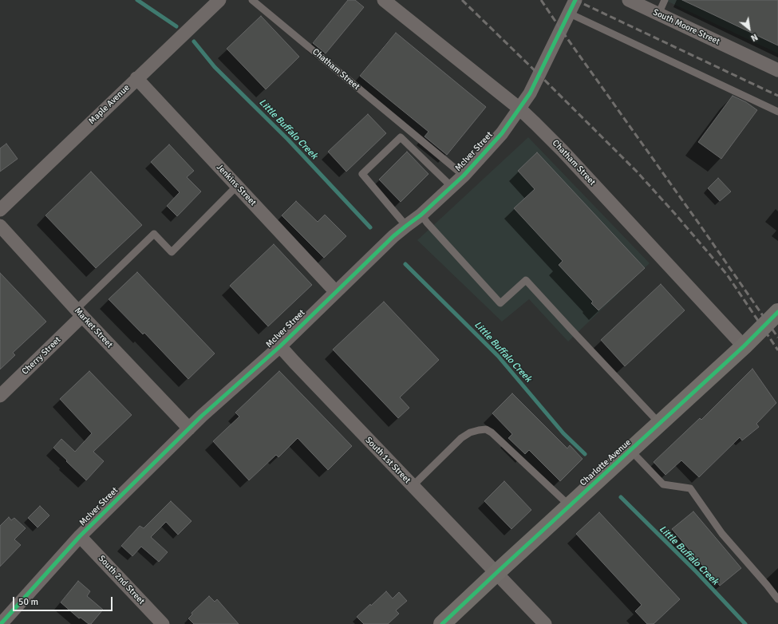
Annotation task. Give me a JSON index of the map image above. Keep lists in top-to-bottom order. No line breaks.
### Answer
{"streets":{"street":["South Moore Street","Chatham Street","Maple Avenue","McIver Street","Jenkins Street","Market Street","Cherry Street","South 1st Street","Charlotte Avenue","South 2nd Street"]},"crossings":[["Chatham Street","McIver Street"],["Chatham Street","Charlotte Avenue"],["Maple Avenue","Jenkins Street"],["McIver Street","Jenkins Street"],["McIver Street","Market Street"],["McIver Street","South 1st Street"],["McIver Street","South 2nd Street"],["Market Street","Cherry Street"],["South 1st Street","Charlotte Avenue"]],"water":["Little Buffalo Creek"],"scale_bar":"50 m","north":"bottom right"}
